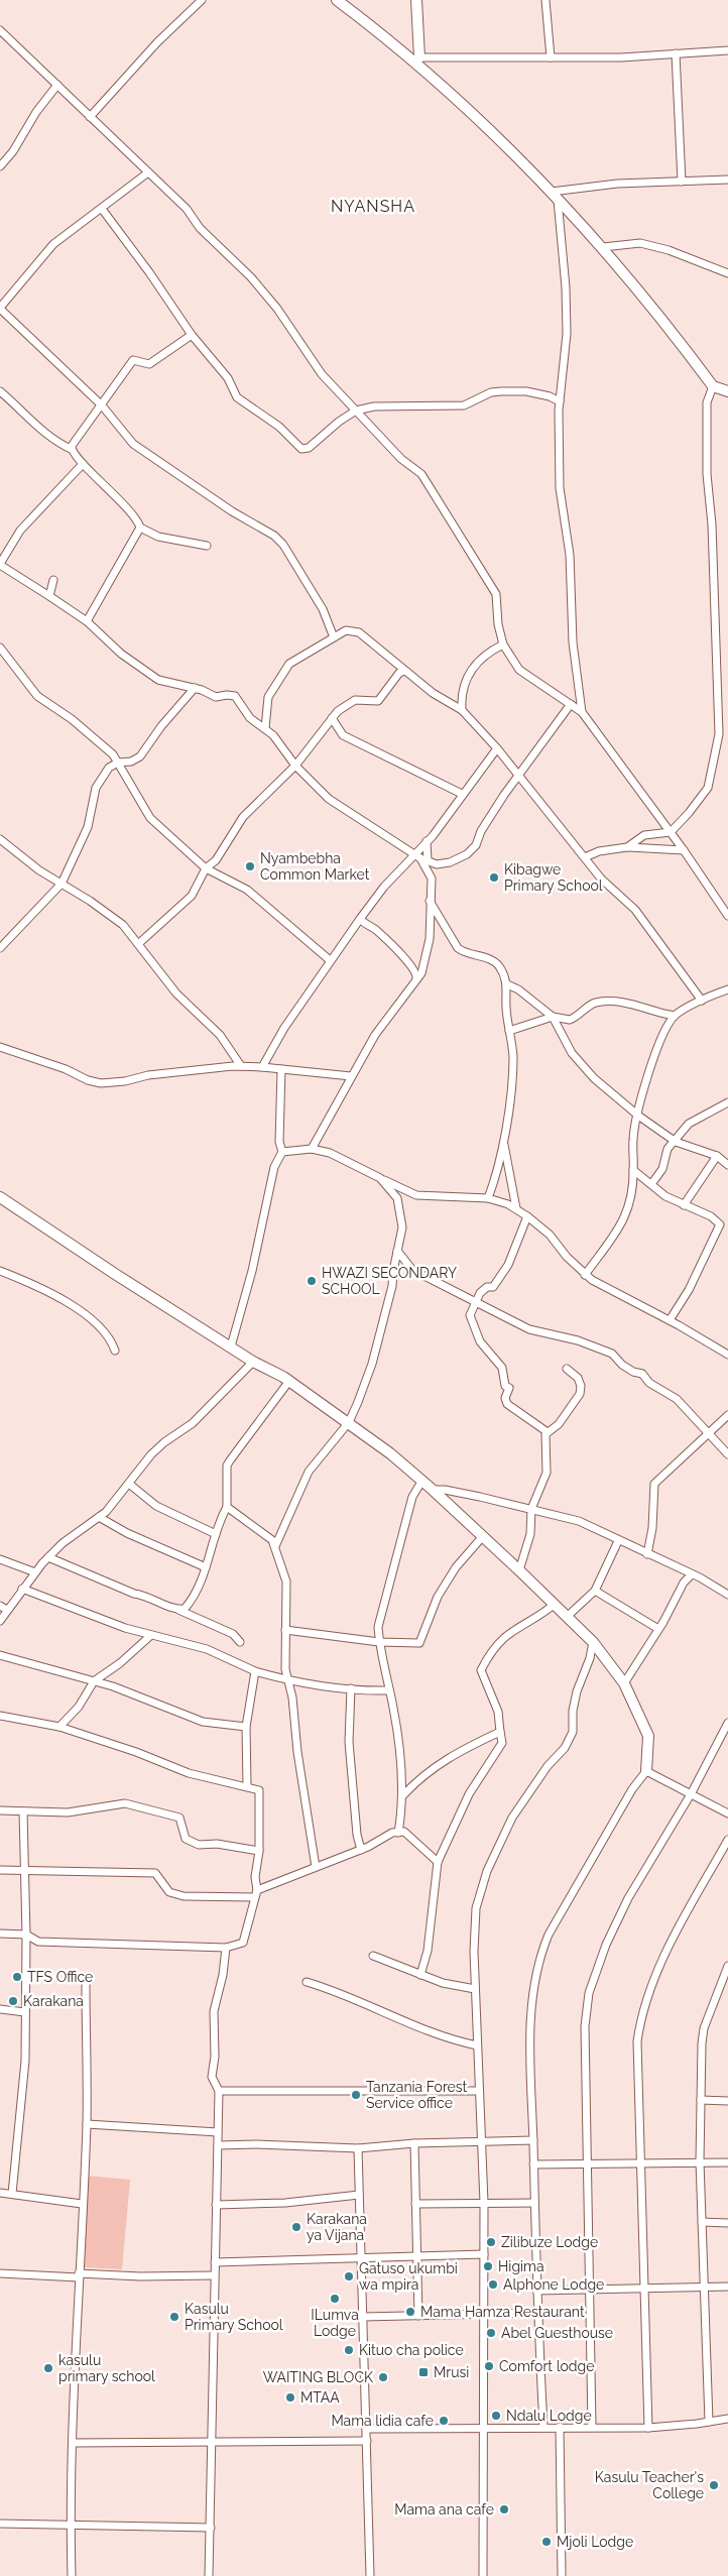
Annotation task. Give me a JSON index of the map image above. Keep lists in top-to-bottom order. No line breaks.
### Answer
{"districts":["NYANSHA"],"places":{"other":["Nyambebha Common Market","Kibagwe Primary School","HWAZI SECONDARY SCHOOL","TFS Office","Karakana","Tanzania Forest Service office","Karakana ya Vijana","Zilibuze Lodge","Higima","Gatuso ukumbi wa mpira","Alphone Lodge","ILumva Lodge","Mama Hamza Restaurant","Kasulu Primary School","Abel Guesthouse","Kituo cha police","Comfort lodge","kasulu primary school","WAITING BLOCK","MTAA","Ndalu Lodge","Mama lidia cafe","Kasulu Teacher's College","Mama ana cafe","Mjoli Lodge"],"transit":["Mrusi"]}}
